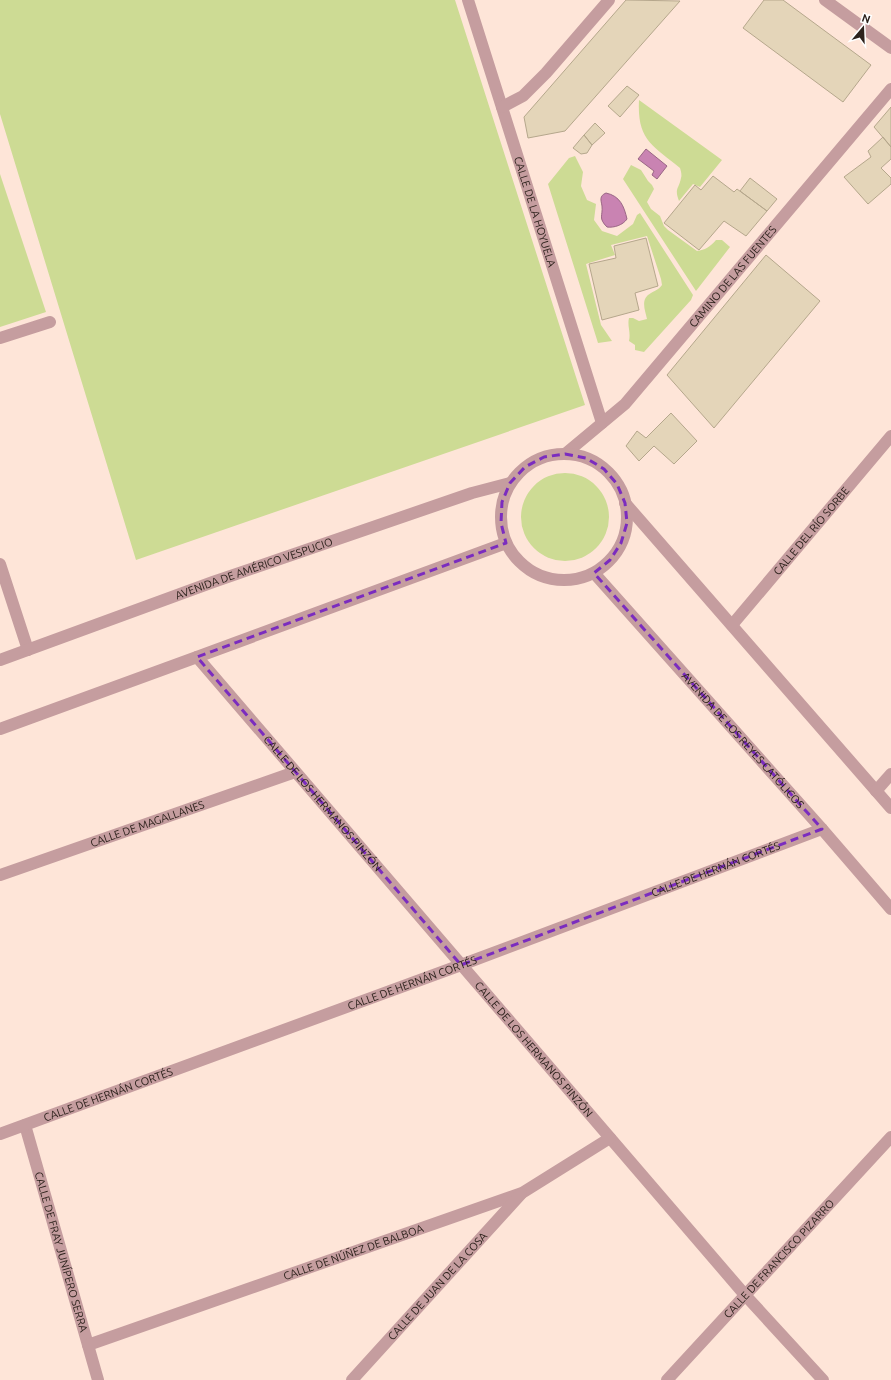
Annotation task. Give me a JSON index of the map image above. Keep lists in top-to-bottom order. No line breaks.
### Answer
{"streets":{"street":["CALLE DE LA HOYUELA","CAMINO DE LAS FUENTES","CALLE DEL RÍO SORBE","AVENIDA DE AMÉRICO VESPUCIO","AVENIDA DE LOS REYES CATÓLICOS","CALLE DE LOS HERMANOS PINZÓN","CALLE DE MAGALLANES","CALLE DE HERNÁN CORTÉS","CALLE DE FRAY JUNÍPERO SERRA","CALLE DE NÚÑEZ DE BALBOA","CALLE DE FRANCISCO PIZARRO","CALLE DE JUAN DE LA COSA"]},"crossings":[["CALLE DE LA HOYUELA","CAMINO DE LAS FUENTES"],["CAMINO DE LAS FUENTES","AVENIDA DE AMÉRICO VESPUCIO"],["CAMINO DE LAS FUENTES","AVENIDA DE LOS REYES CATÓLICOS"],["AVENIDA DE AMÉRICO VESPUCIO","AVENIDA DE LOS REYES CATÓLICOS"],["AVENIDA DE LOS REYES CATÓLICOS","CALLE DE HERNÁN CORTÉS"],["CALLE DE LOS HERMANOS PINZÓN","CALLE DE MAGALLANES"],["CALLE DE LOS HERMANOS PINZÓN","CALLE DE HERNÁN CORTÉS"],["CALLE DE LOS HERMANOS PINZÓN","CALLE DE NÚÑEZ DE BALBOA"],["CALLE DE LOS HERMANOS PINZÓN","CALLE DE FRANCISCO PIZARRO"],["CALLE DE HERNÁN CORTÉS","CALLE DE FRAY JUNÍPERO SERRA"],["CALLE DE FRAY JUNÍPERO SERRA","CALLE DE NÚÑEZ DE BALBOA"],["CALLE DE NÚÑEZ DE BALBOA","CALLE DE JUAN DE LA COSA"]],"north":"top"}
